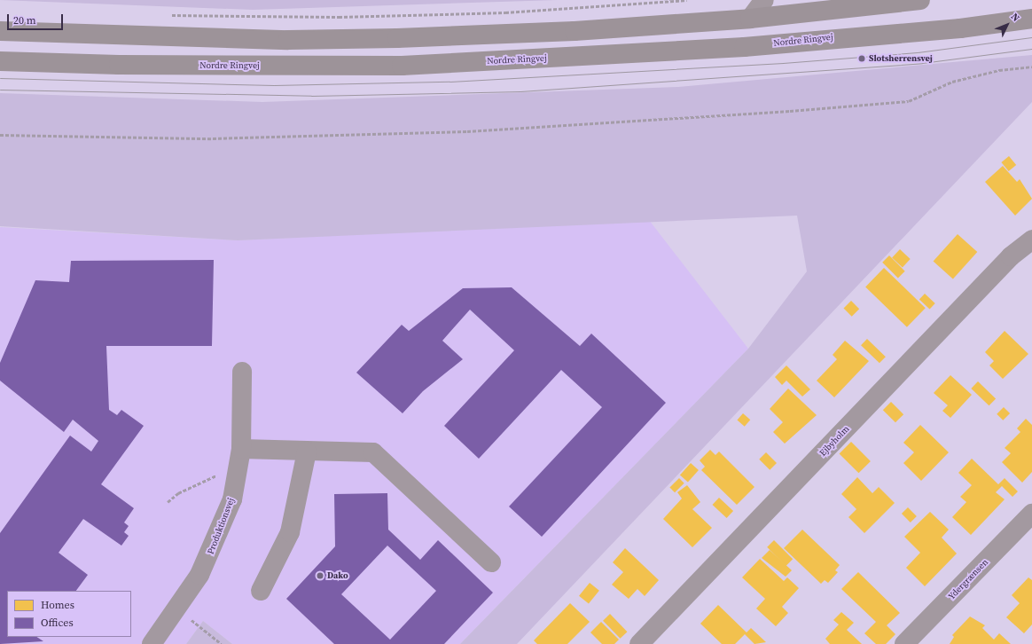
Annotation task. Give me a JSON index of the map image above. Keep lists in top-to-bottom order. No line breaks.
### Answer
{"streets":{"main road":["Nordre Ringvej"],"street":["Ejbyholm","Produktionsvej","Ydergrænsen"]},"places":["Slotsherrensvej","Dako"],"legend":["Homes","Offices"],"scale_bar":"20 m","north":"top right"}
